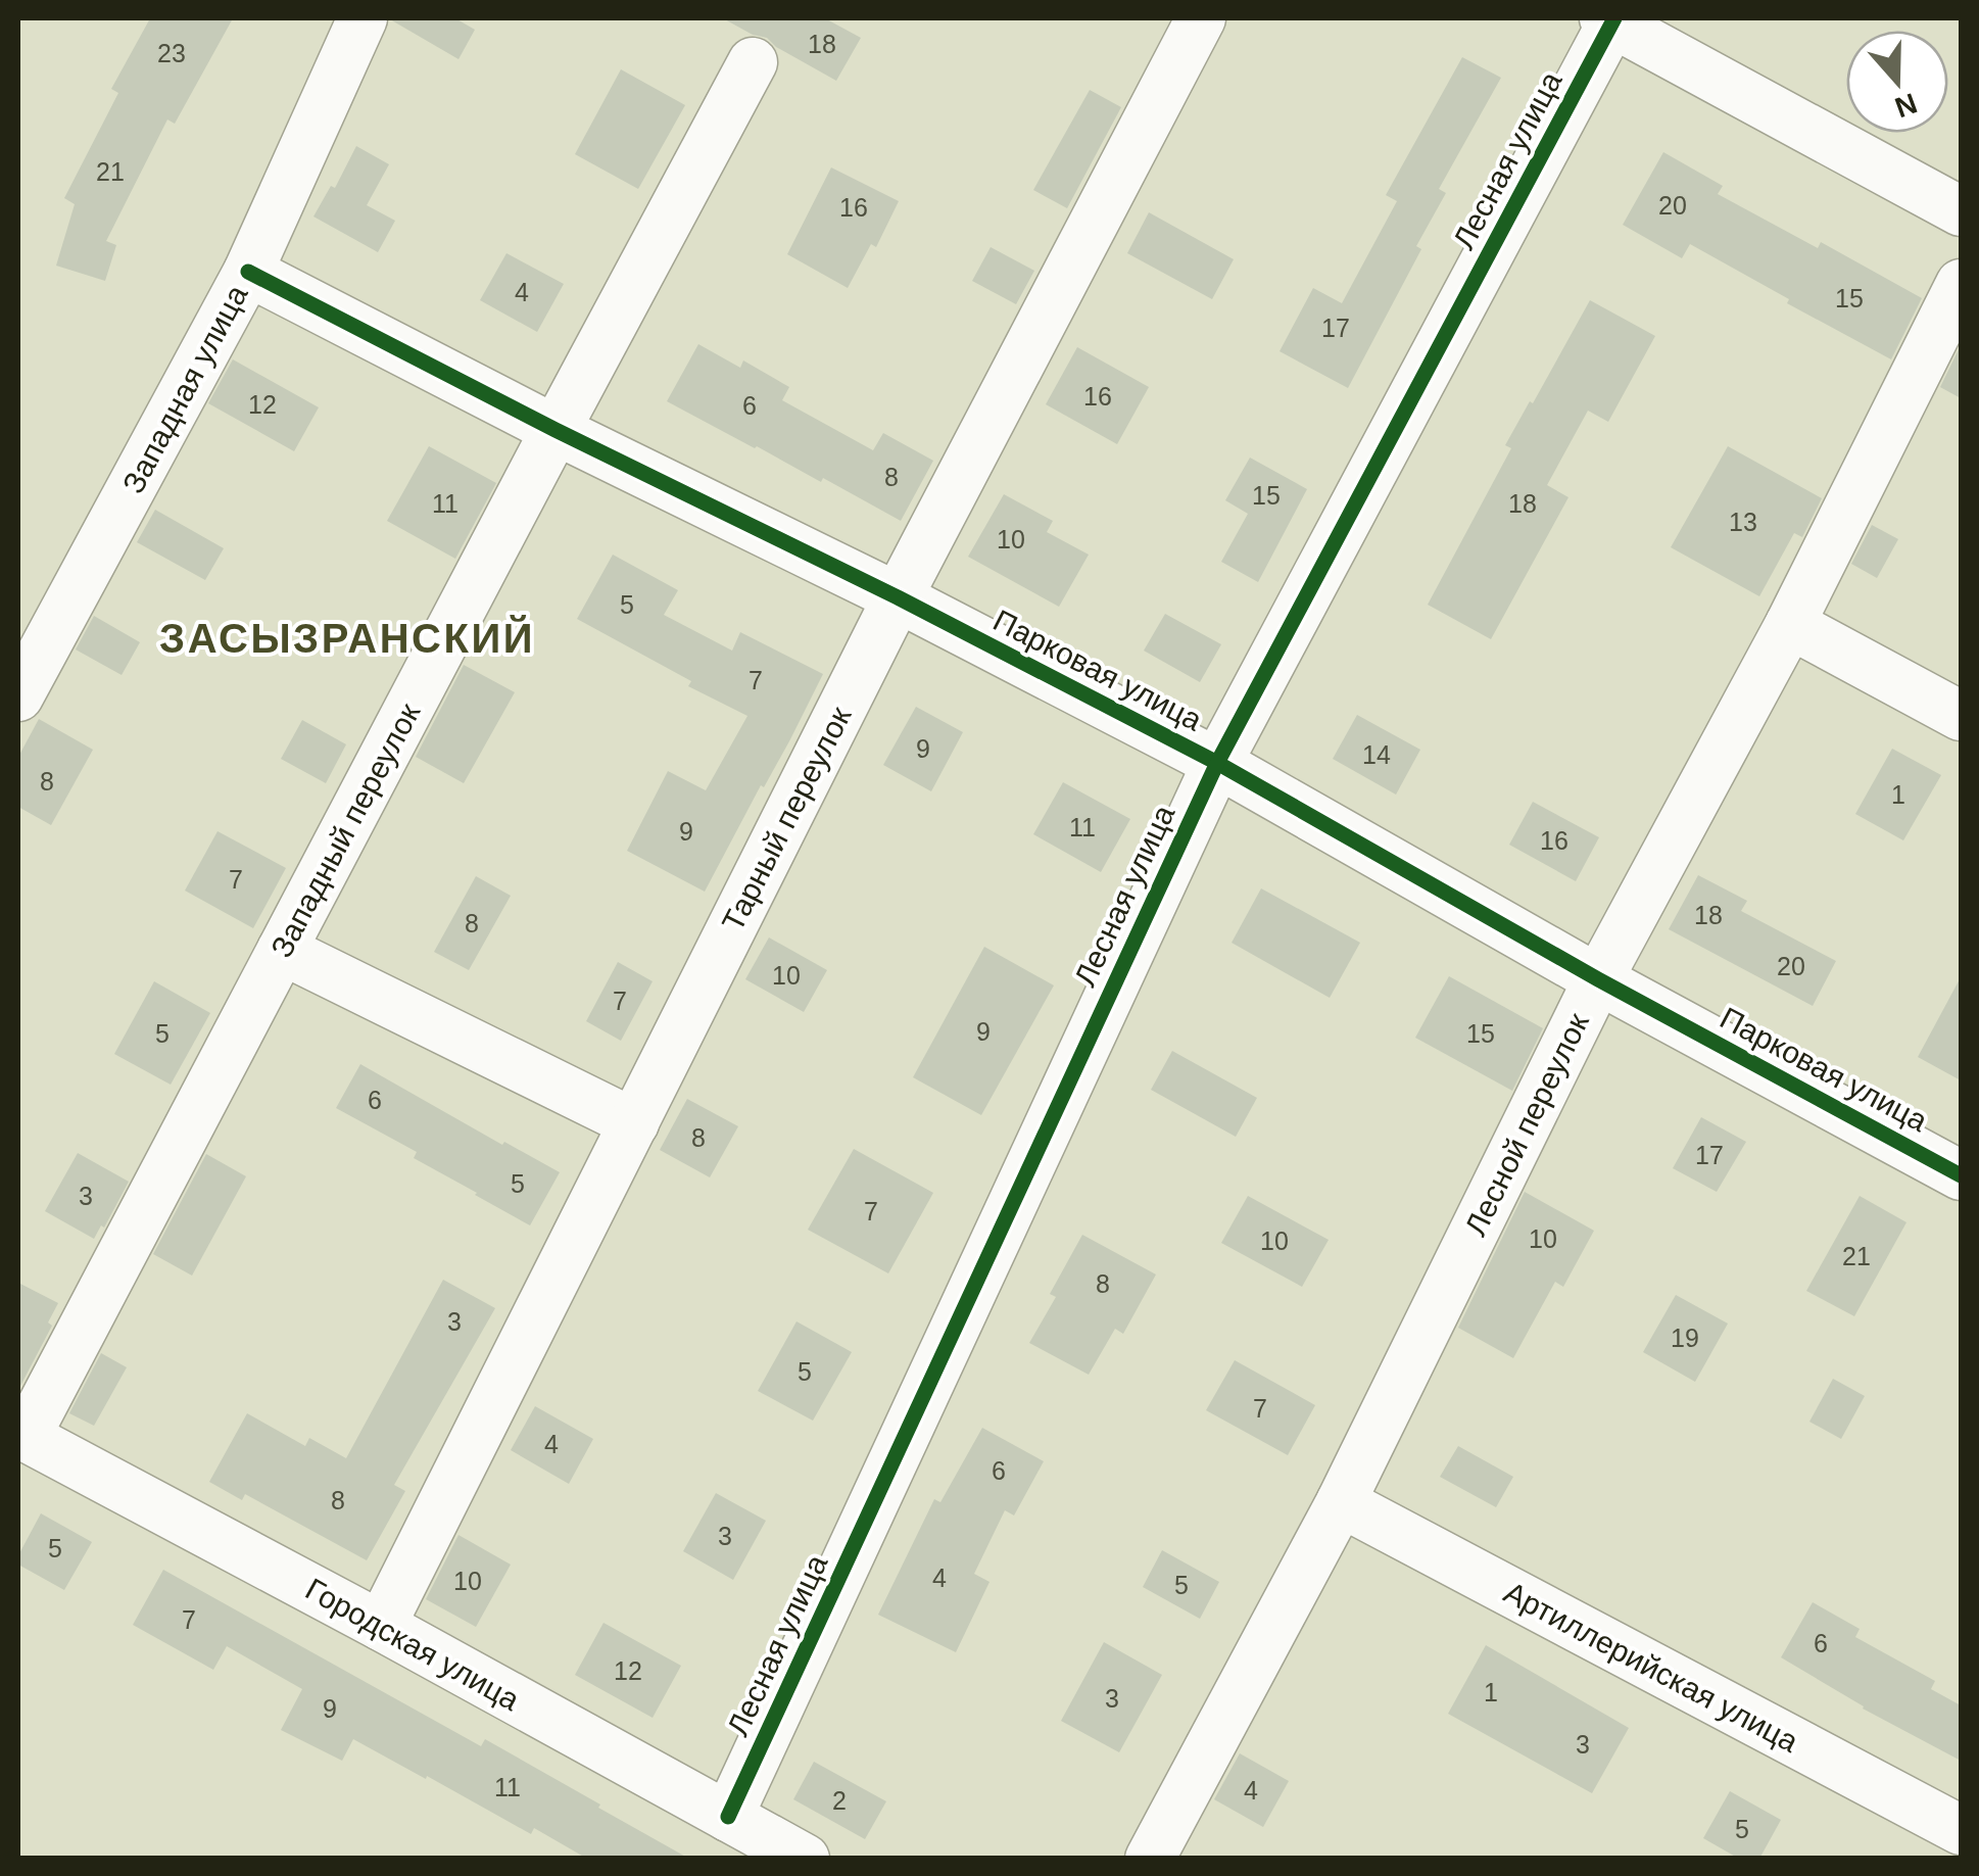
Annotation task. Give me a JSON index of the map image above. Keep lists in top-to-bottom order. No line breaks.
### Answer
{"streets":{"street":["Лесная улица","Западная улица","Парковая улица","Тарный переулок","Западный переулок","Лесной переулок","Городская улица","Артиллерийская улица"]},"crossings":[["Лесная улица","Парковая улица"],["Лесная улица","Городская улица"],["Западная улица","Парковая улица"],["Парковая улица","Тарный переулок"],["Парковая улица","Западный переулок"],["Парковая улица","Лесной переулок"],["Тарный переулок","Городская улица"],["Западный переулок","Городская улица"],["Лесной переулок","Артиллерийская улица"]],"districts":["ЗАСЫЗРАНСКИЙ"],"house_numbers":["18","23","21","20","16","4","15","17","16","12","6","8","15","11","18","13","10","5","7","9","14","8","1","11","9","16","7","18","8","20","10","7","9","5","15","6","8","17","5","3","7","10","10","21","8","3","19","5","7","4","6","8","3","5","4","10","5","7","6","12","1","3","9","3","11","4","2","5"],"north":"bottom"}
